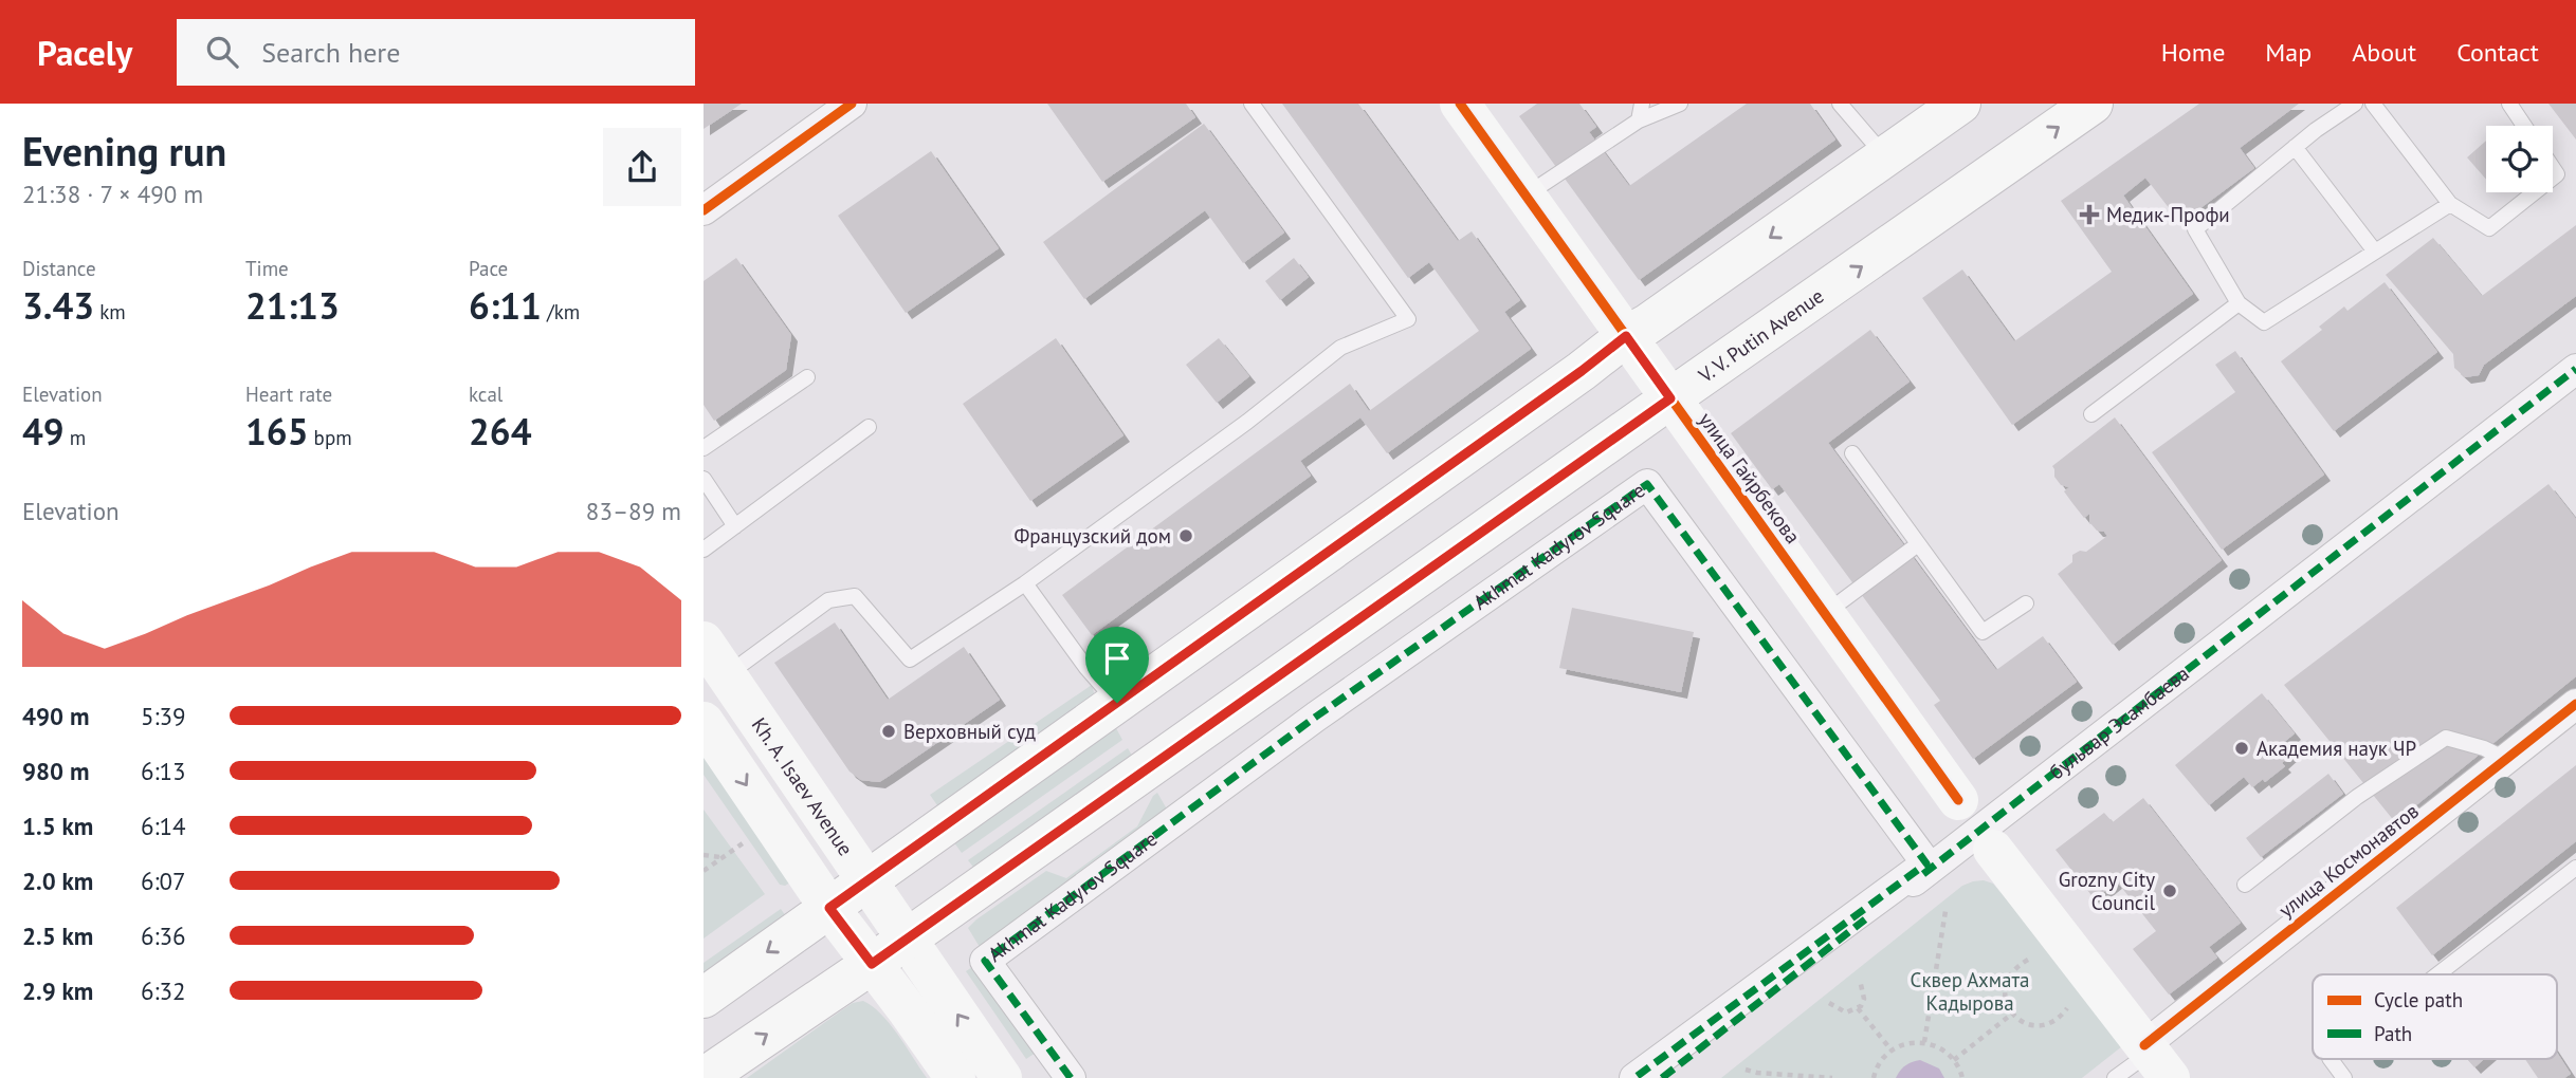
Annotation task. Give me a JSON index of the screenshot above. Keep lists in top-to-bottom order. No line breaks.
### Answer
{"streets":{"main road":["V. V. Putin Avenue","улица Гайрбекова","Kh. A. Isaev Avenue"],"street":["Akhmat Kadyrov Square","бульвар Эсамбаева","улица Космонавтов"]},"crossings":[["V. V. Putin Avenue","улица Гайрбекова"],["V. V. Putin Avenue","Kh. A. Isaev Avenue"]],"parks":["Сквер Ахмата Кадырова"],"places":{"health":["Медик-Профи"],"other":["Французский дом","Верховный суд","Академия наук ЧР","Grozny City Council"]},"legend":["Cycle path","Path"],"page":{"header":"Pacely","search":"Search here","nav":["Home","Map","About","Contact"],"heading":["Evening run","21:38 · 7 × 490 m"],"stats":[["Distance","3.43 km"],["Time","21:13"],["Pace","6:11 /km"],["Elevation","49 m"],["Heart rate","165 bpm"],["kcal","264"]],"chart":["Elevation","83–89 m"],"list":[{"name":"490 m","note":"5:39"},{"name":"980 m","note":"6:13"},{"name":"1.5 km","note":"6:14"},{"name":"2.0 km","note":"6:07"},{"name":"2.5 km","note":"6:36"},{"name":"2.9 km","note":"6:32"}]}}
